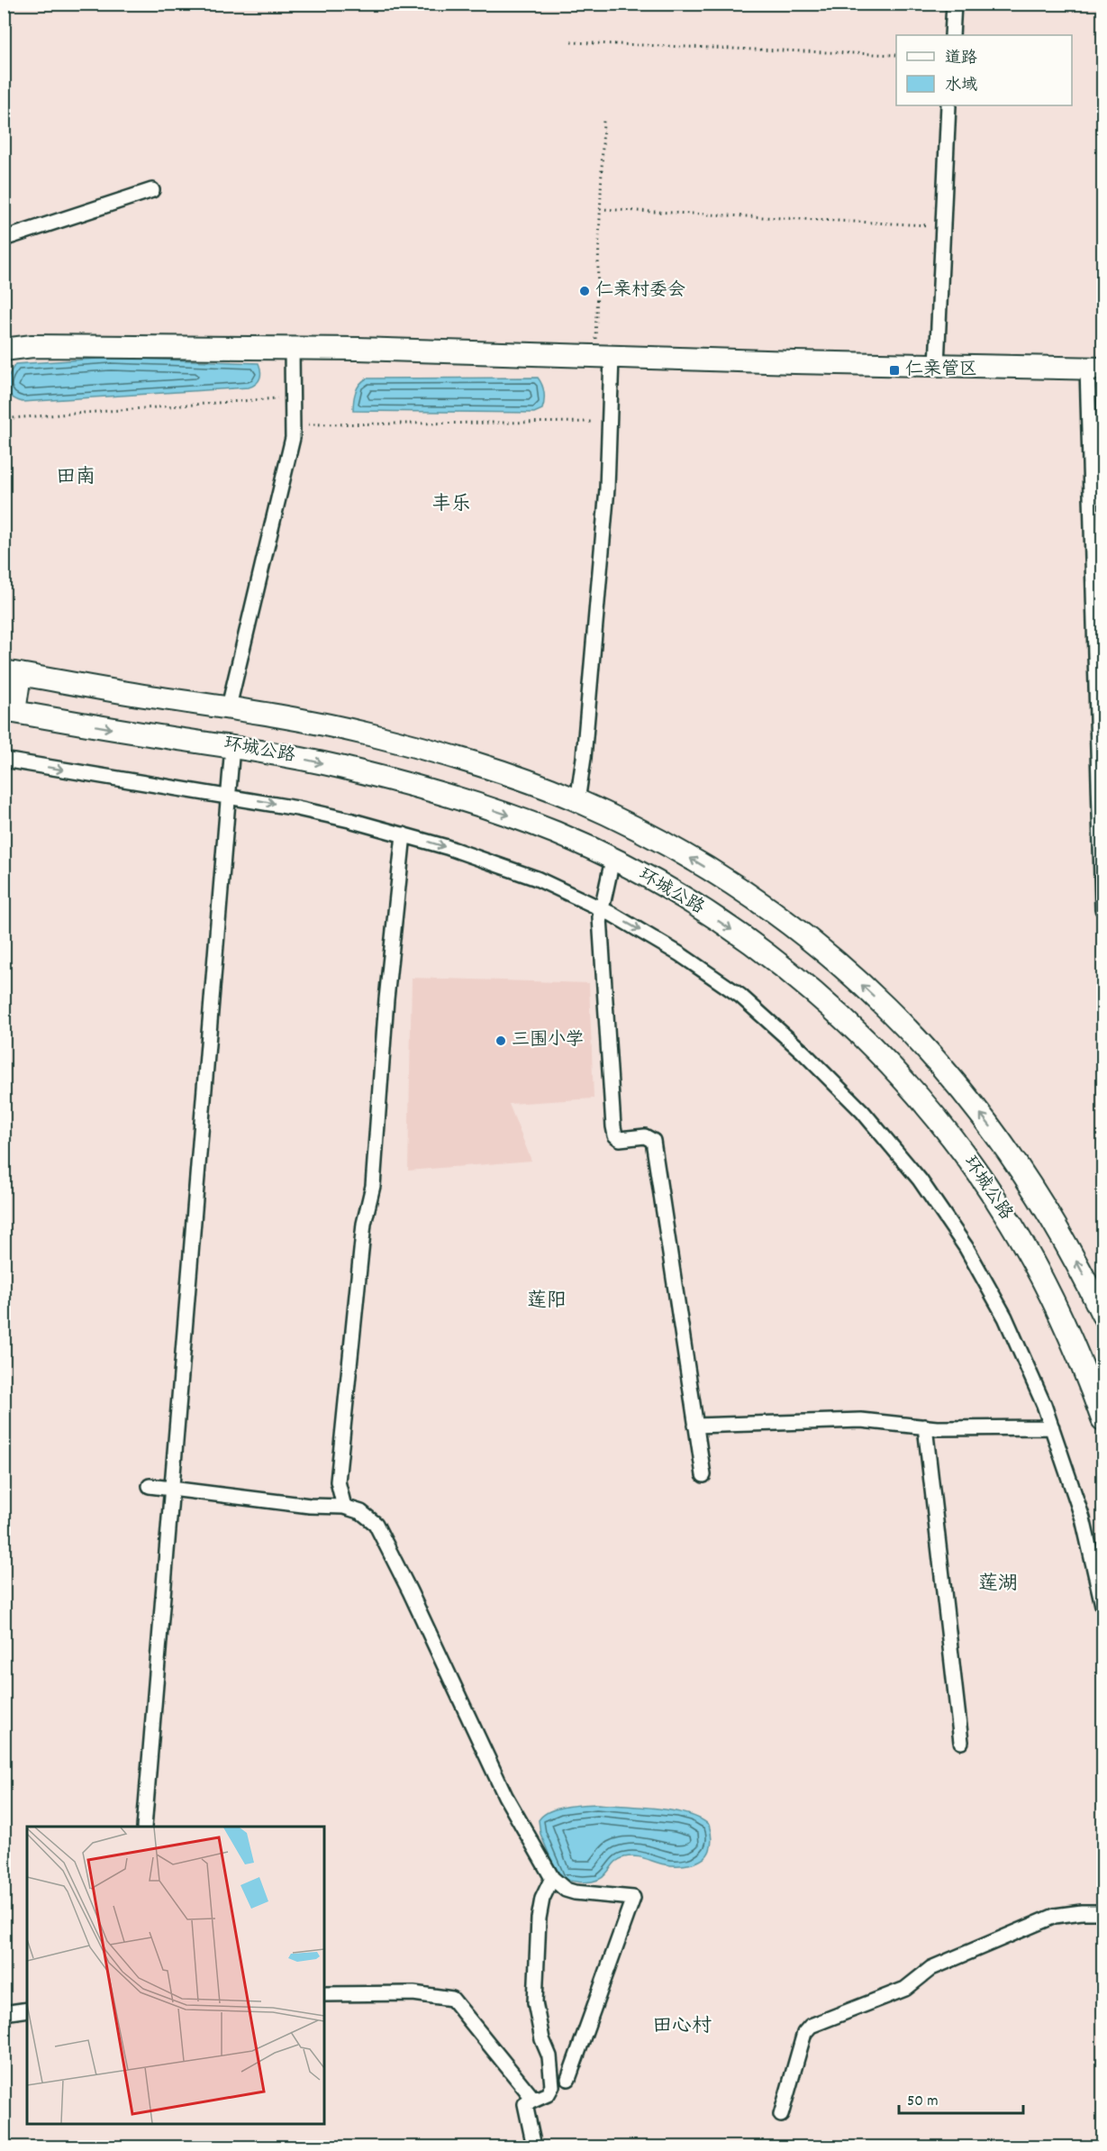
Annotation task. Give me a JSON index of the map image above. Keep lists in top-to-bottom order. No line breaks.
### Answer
{"streets":{"main road":["环城公路"]},"districts":["田南","丰乐","莲阳","莲湖","田心村"],"places":{"other":["仁亲村委会","三围小学"],"transit":["仁亲管区"]},"legend":["道路","水域"],"scale_bar":"50 m"}
